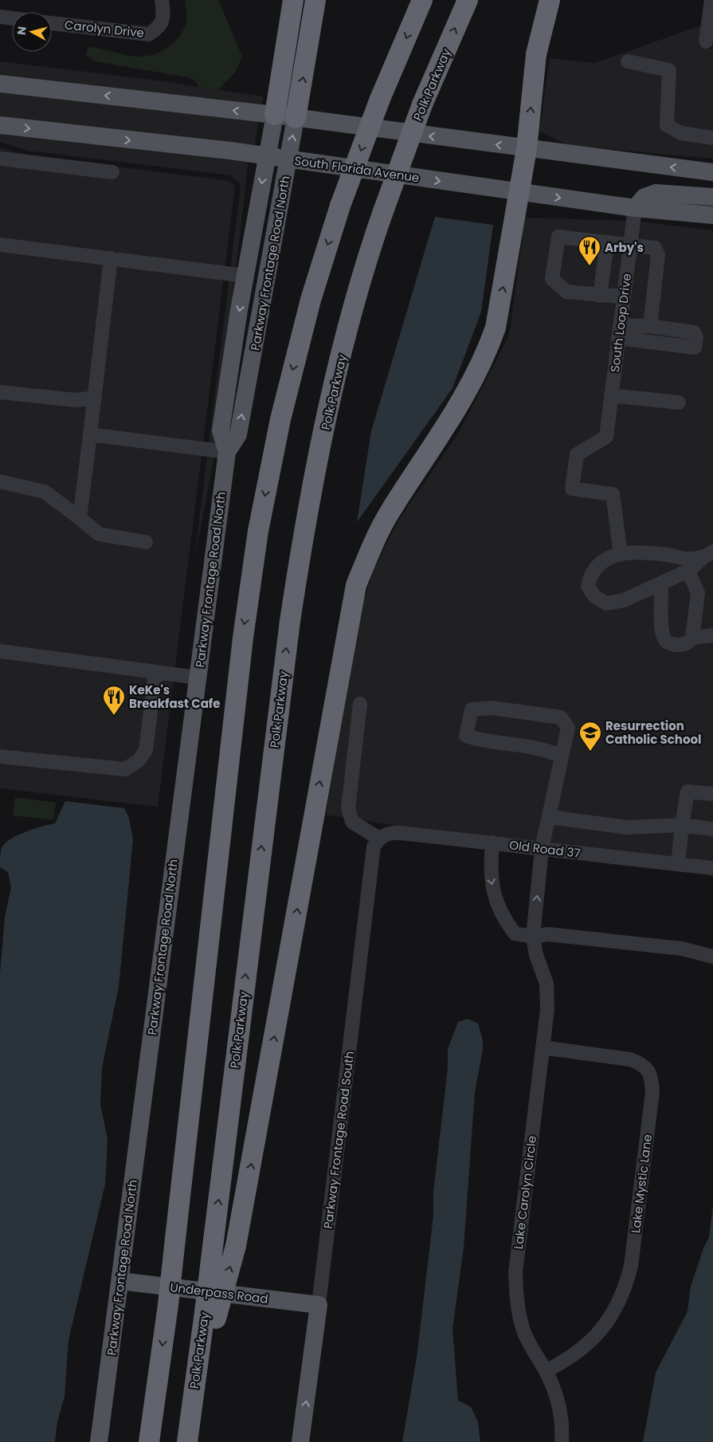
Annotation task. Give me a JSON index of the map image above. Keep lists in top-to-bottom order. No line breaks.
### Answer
{"streets":{"highway":["Polk Parkway"],"main road":["South Florida Avenue","Parkway Frontage Road North","Parkway Frontage Road South","Underpass Road"],"street":["Carolyn Drive","South Loop Drive","Old Road 37","Lake Mystic Lane","Lake Carolyn Circle"]},"crossings":[["South Florida Avenue","Parkway Frontage Road North"],["South Florida Avenue","South Loop Drive"],["Parkway Frontage Road North","Underpass Road"],["Old Road 37","Parkway Frontage Road South"],["Old Road 37","Lake Carolyn Circle"],["Parkway Frontage Road South","Underpass Road"],["Lake Mystic Lane","Lake Carolyn Circle"]],"places":{"restaurant":["Arby's","KeKe's Breakfast Cafe"],"school or university":["Resurrection Catholic School"]},"north":"left"}
